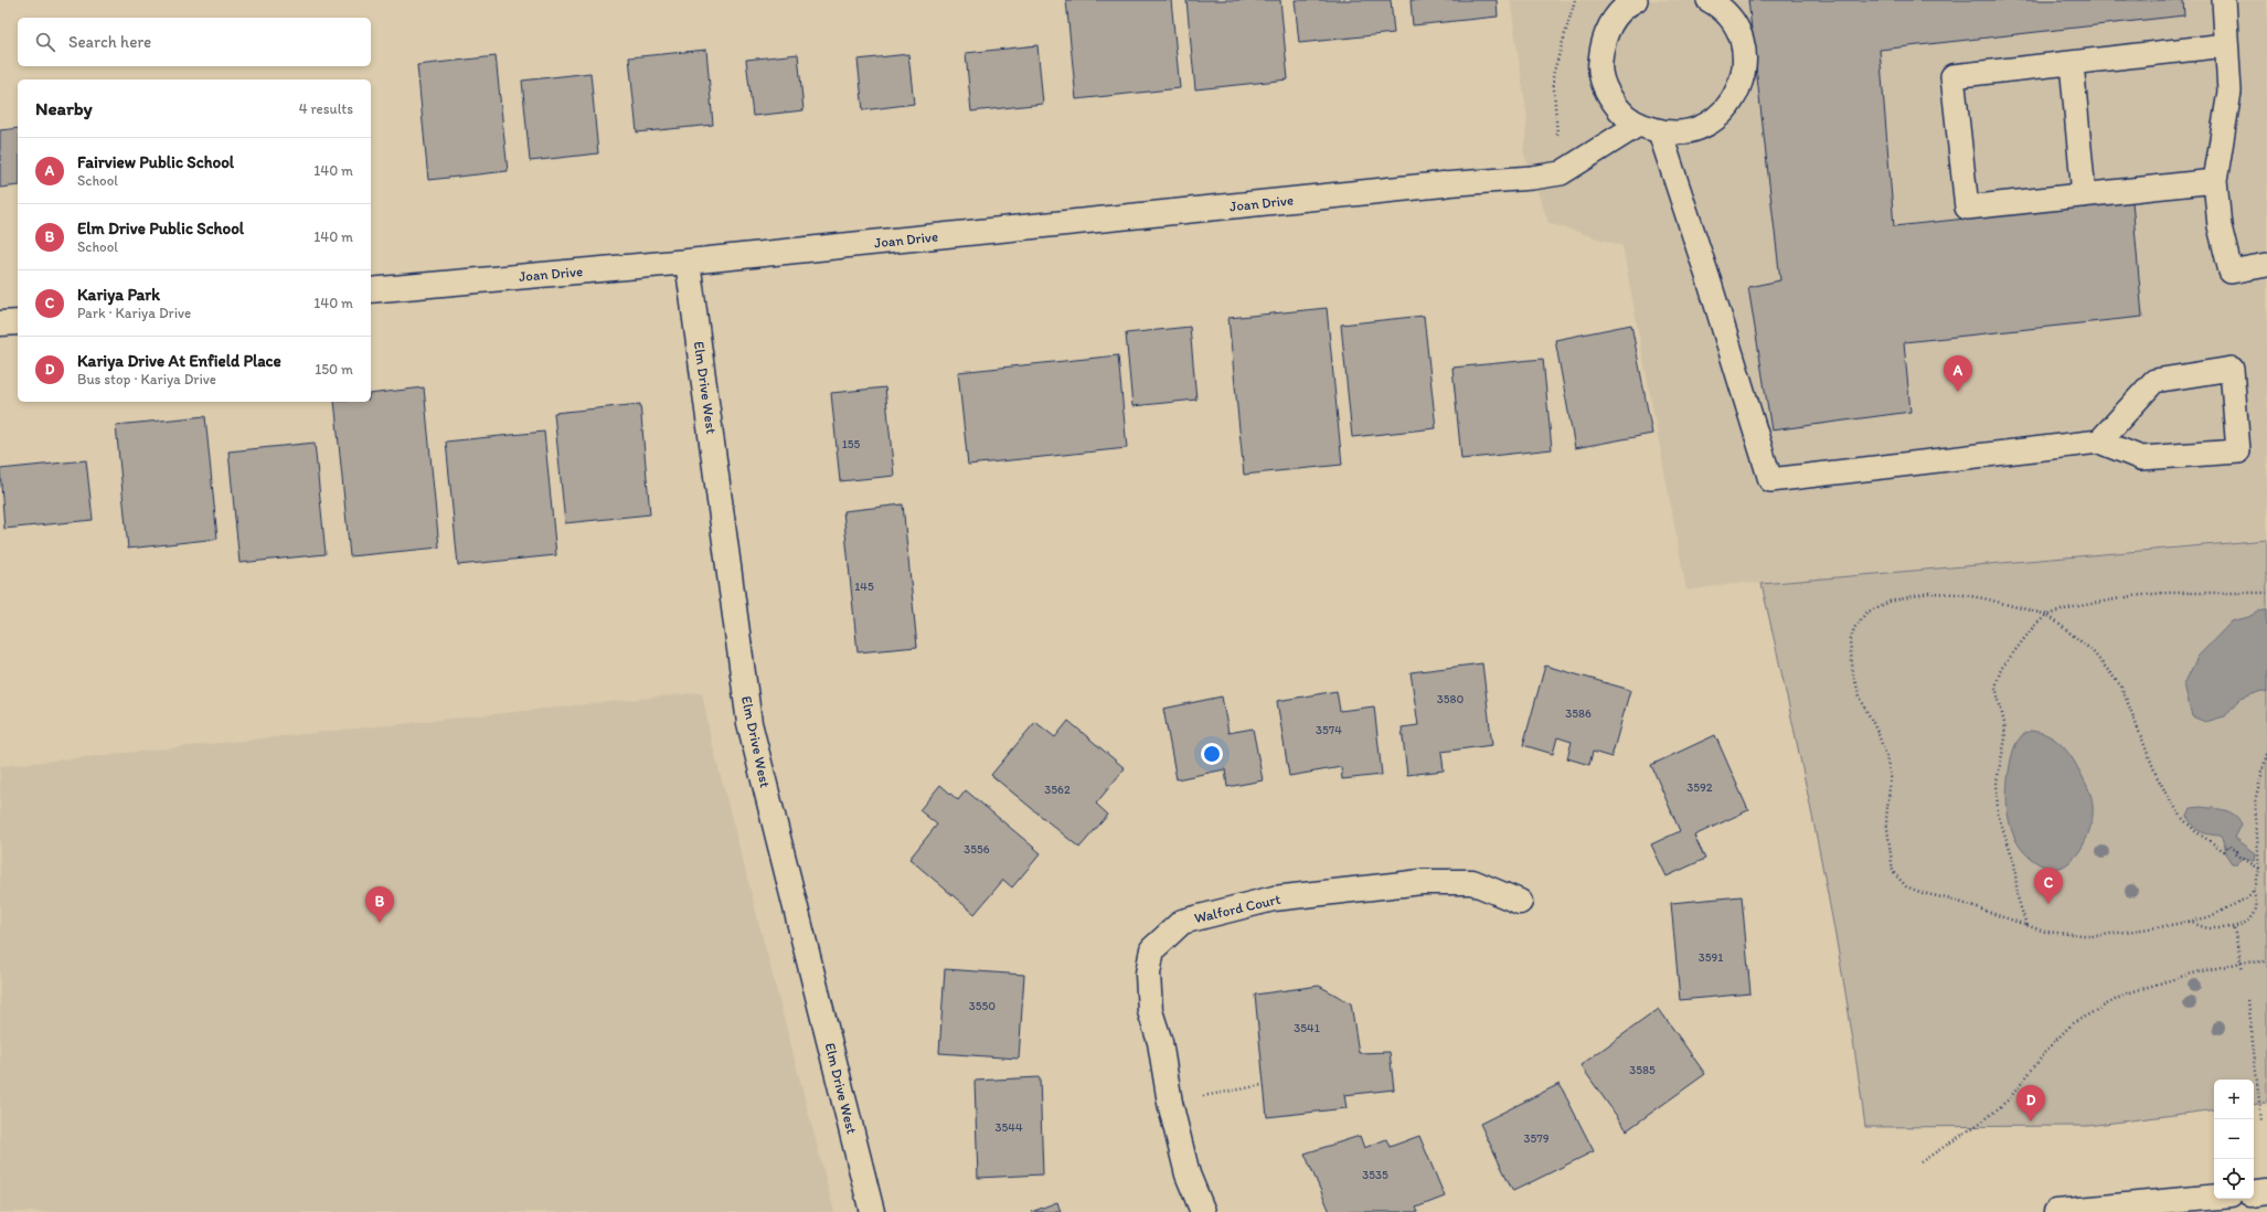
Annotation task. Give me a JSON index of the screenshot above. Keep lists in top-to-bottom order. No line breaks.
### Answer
{"streets":{"street":["Joan Drive","Elm Drive West","Walford Court"]},"crossings":[["Joan Drive","Elm Drive West"]],"house_numbers":["155","145","3580","3586","3574","3592","3562","3556","3591","3550","3541","3585","3544","3579","3535"],"page":{"search":"Search here","heading":["Nearby","4 results"],"list":[{"mark":"A","name":"Fairview Public School","note":"School","value":"140 m"},{"mark":"B","name":"Elm Drive Public School","note":"School","value":"140 m"},{"mark":"C","name":"Kariya Park","note":"Park · Kariya Drive","value":"140 m"},{"mark":"D","name":"Kariya Drive At Enfield Place","note":"Bus stop · Kariya Drive","value":"150 m"}],"pins":["A","C","B","D"],"map_buttons":["+","−"]}}
